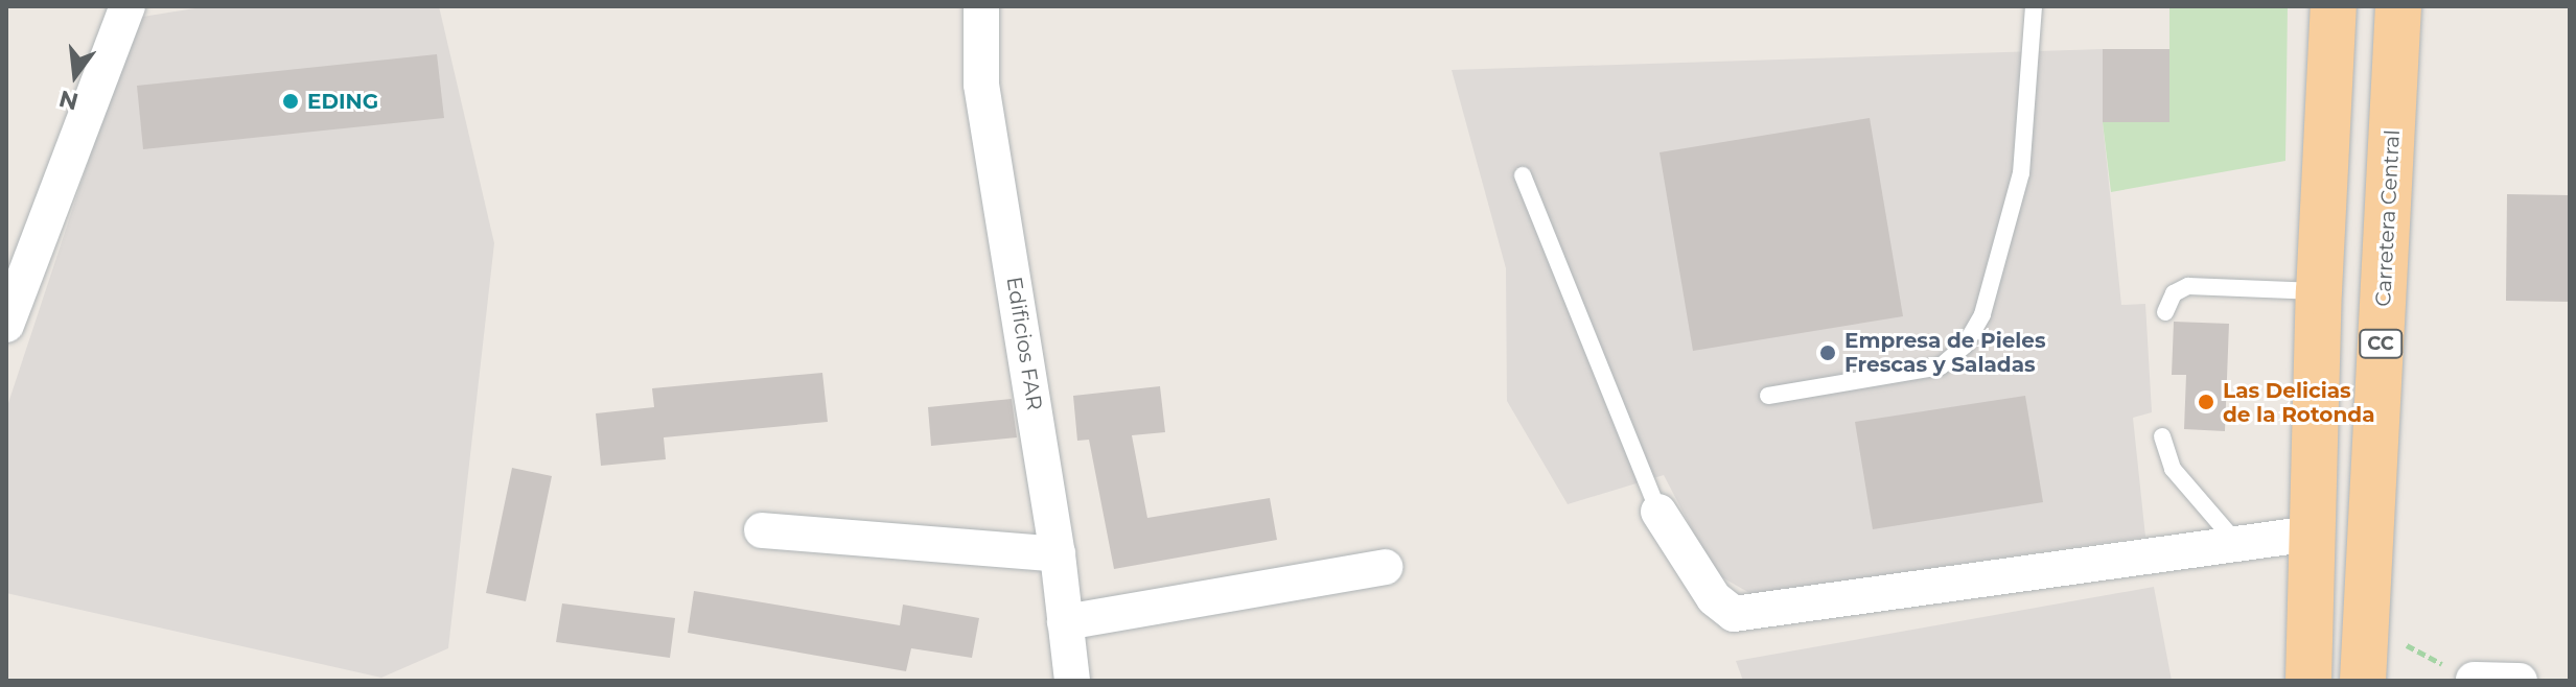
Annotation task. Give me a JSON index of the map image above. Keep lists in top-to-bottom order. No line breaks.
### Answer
{"streets":{"highway":["Carretera Central","CC"],"street":["Edificios FAR"]},"places":["EDING","Empresa de Pieles Frescas y Saladas","Las Delicias de la Rotonda"],"north":"bottom"}
